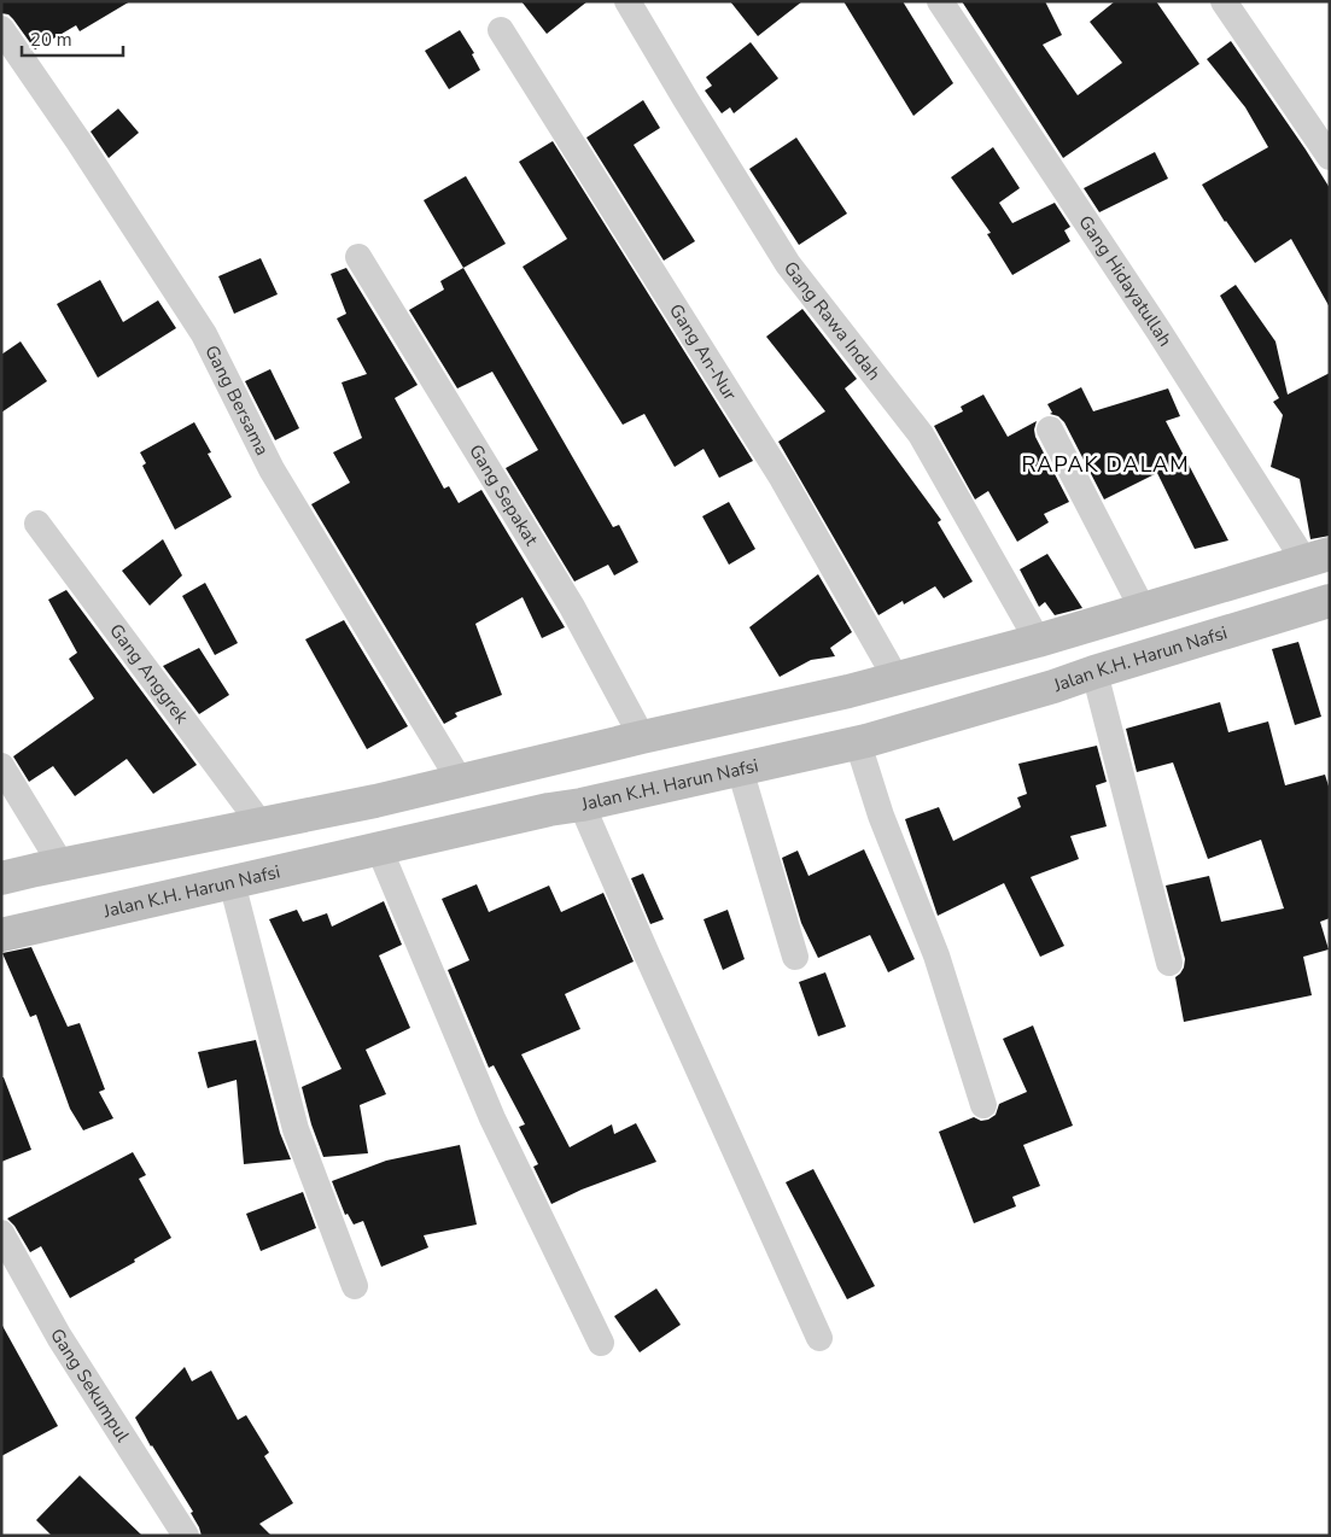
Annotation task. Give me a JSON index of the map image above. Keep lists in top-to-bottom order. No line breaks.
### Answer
{"streets":{"main road":["Jalan K.H. Harun Nafsi"],"street":["Gang Hidayatullah","Gang Rawa Indah","Gang An-Nur","Gang Bersama","Gang Sepakat","Gang Anggrek","Gang Sekumpul"]},"districts":["RAPAK DALAM"],"scale_bar":"20 m"}
